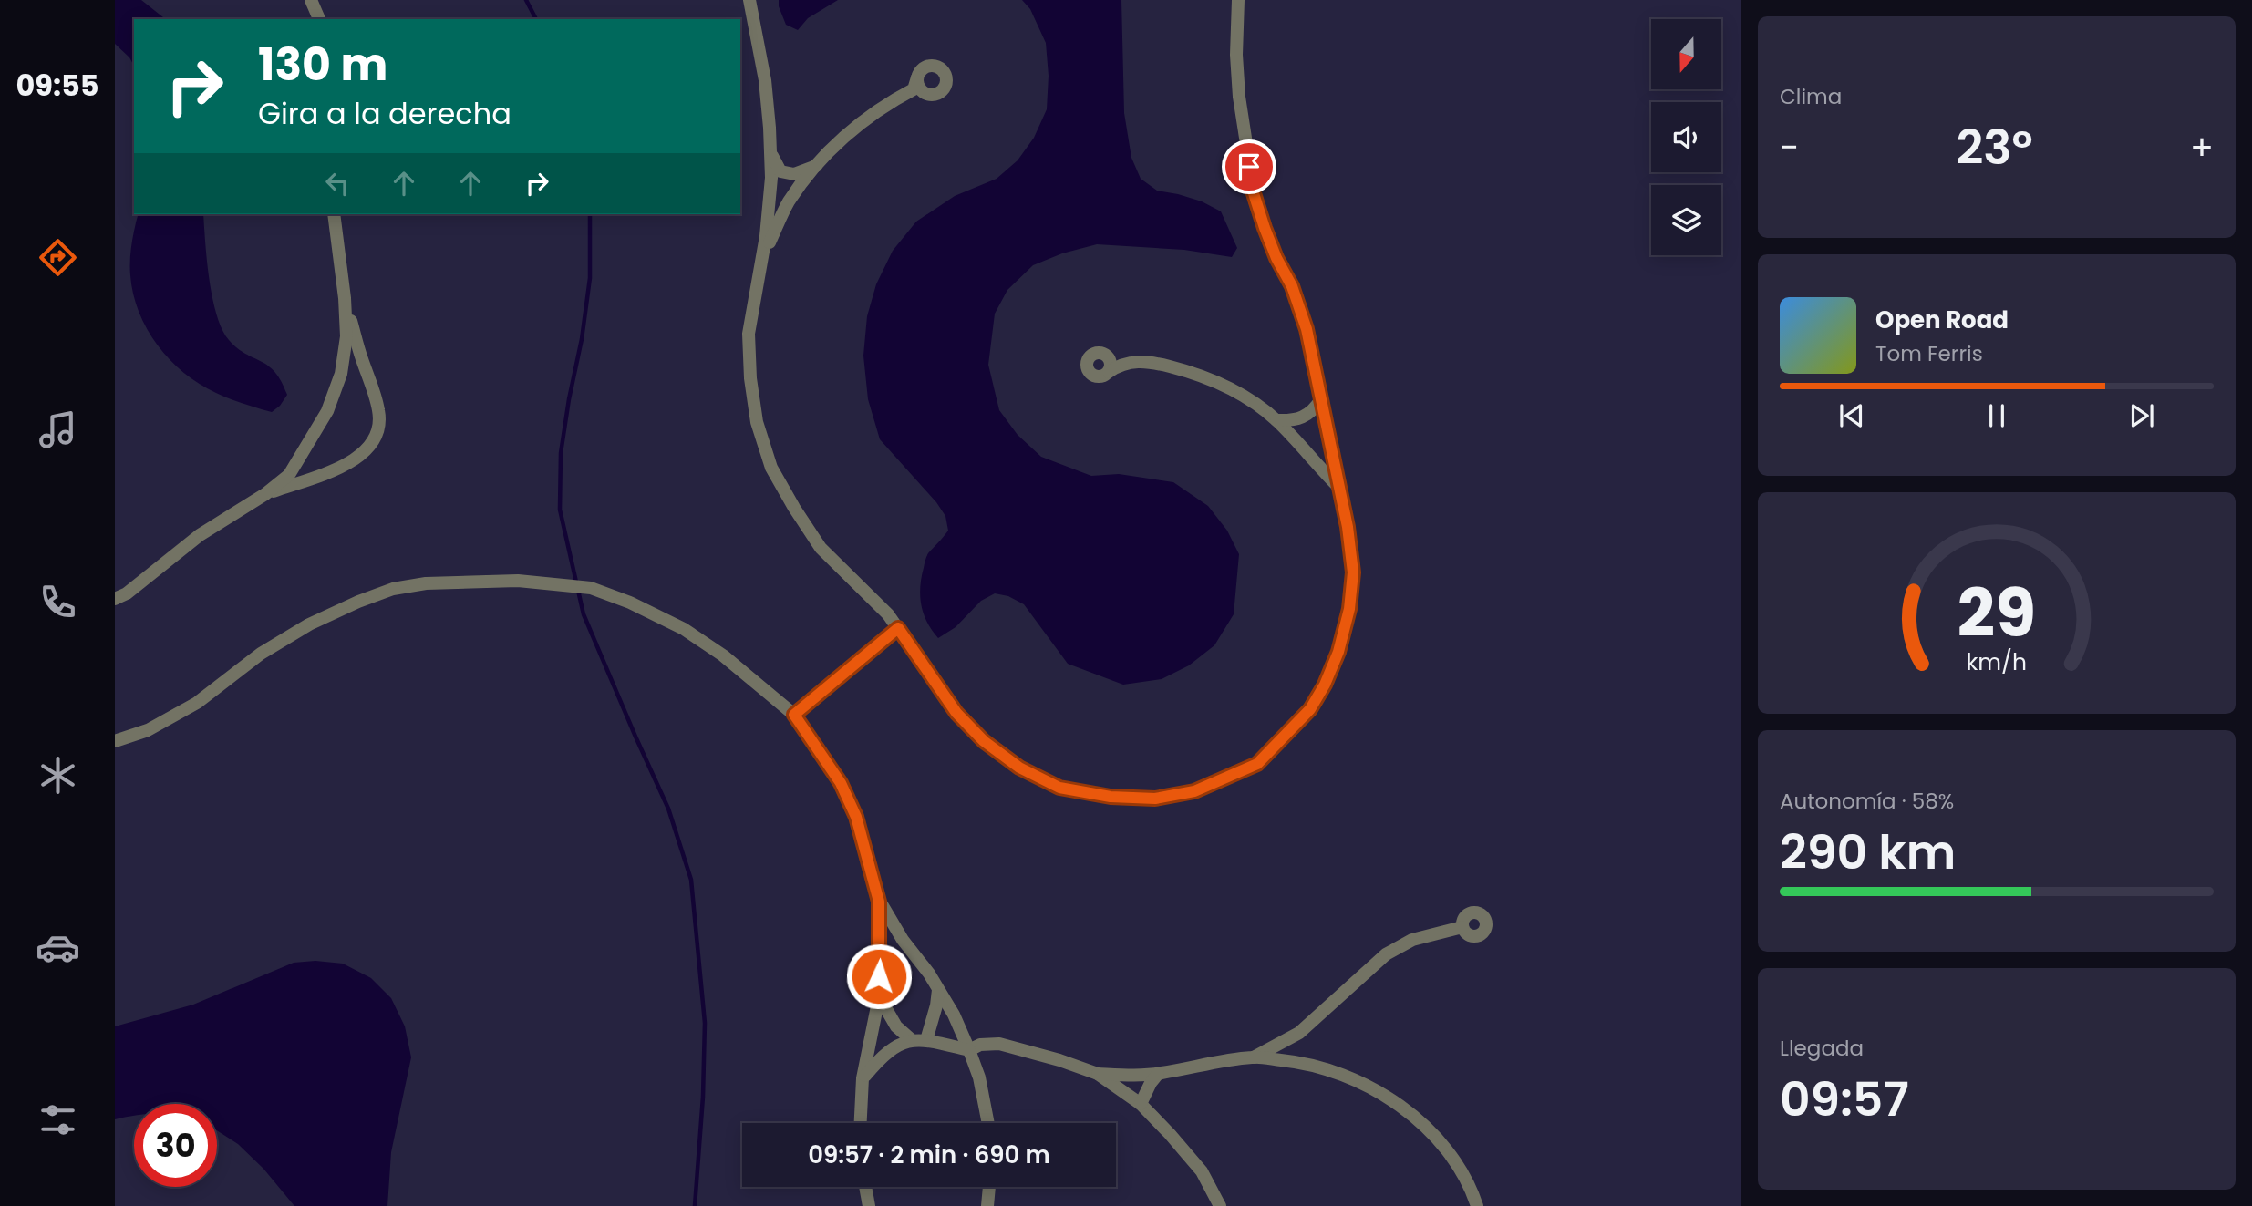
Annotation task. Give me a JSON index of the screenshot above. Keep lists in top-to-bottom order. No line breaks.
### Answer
{"north":"bottom","page":{"tabs":"09:55","tile":["Clima",["Autonomía · 58%","290 km"],["Llegada","09:57"]],"turn":["130 m","Gira a la derecha"],"heat":["−","23°","+"],"song":["Open Road","Tom Ferris"],"limit":"30","trip":"09:57 · 2 min · 690 m","gauge":["29","km/h"]}}
